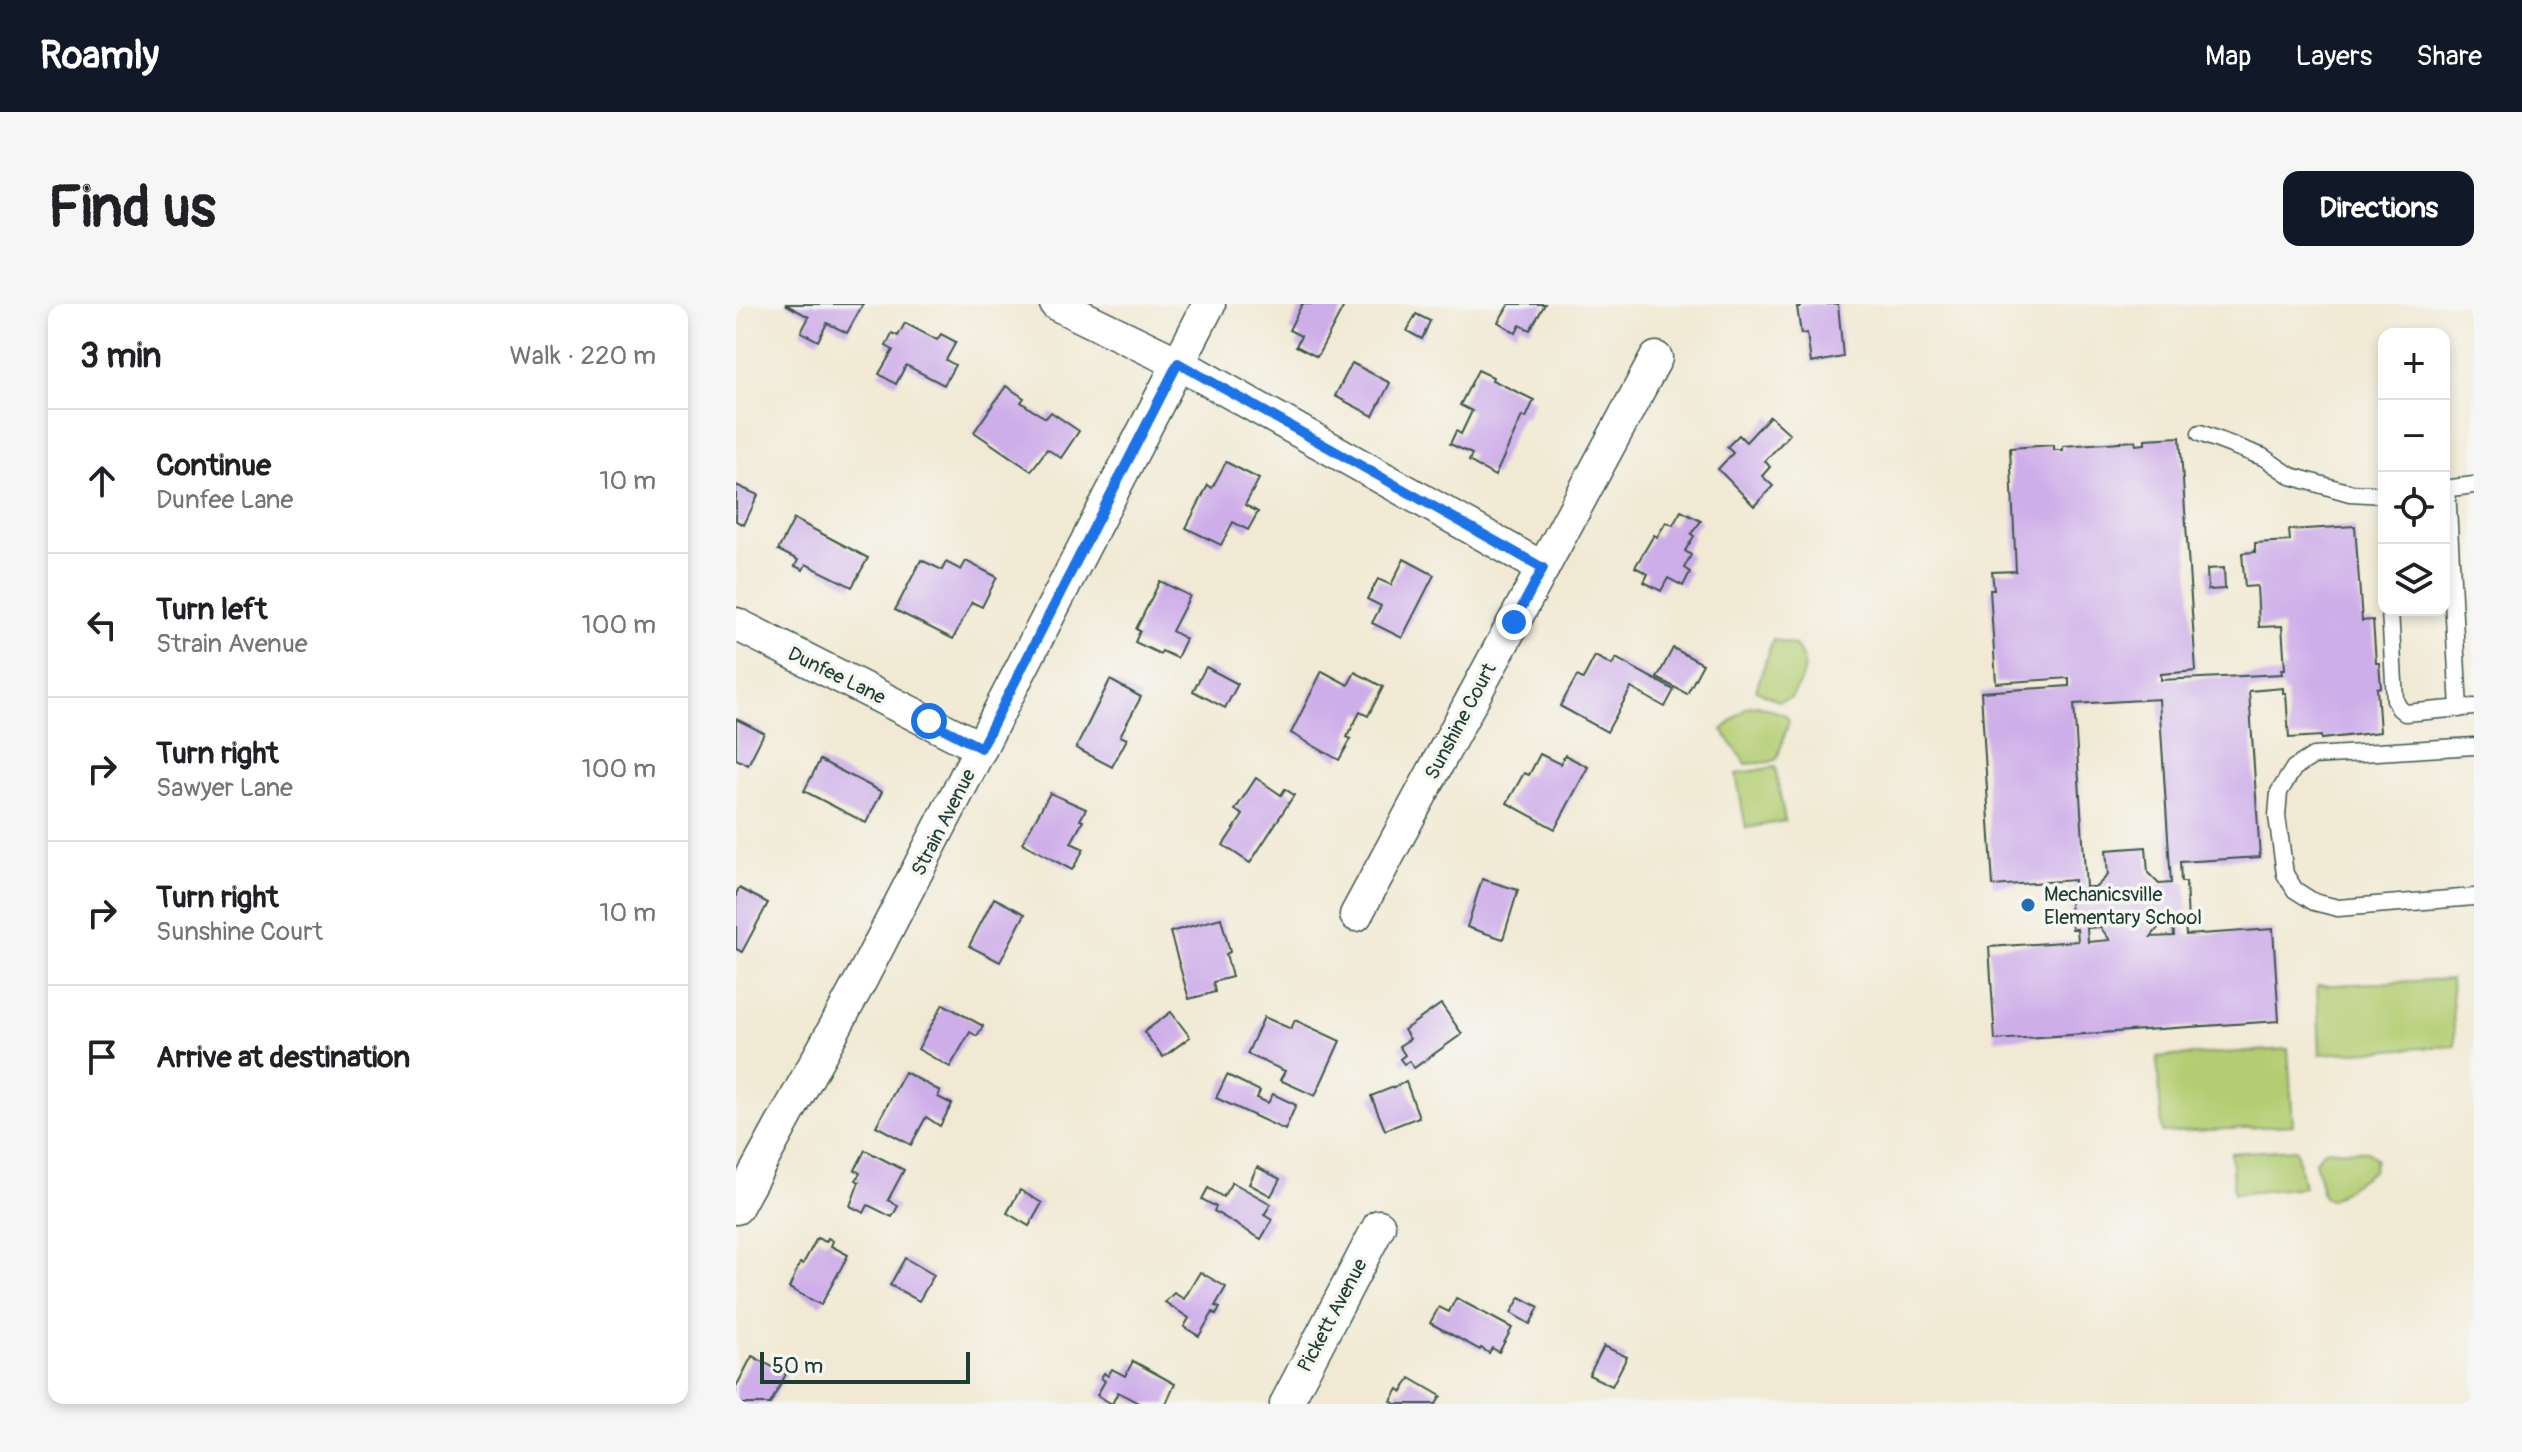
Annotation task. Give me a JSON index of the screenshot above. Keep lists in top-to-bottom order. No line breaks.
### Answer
{"streets":{"street":["Dunfee Lane","Sunshine Court","Strain Avenue","Pickett Avenue"]},"crossings":[["Dunfee Lane","Strain Avenue"]],"places":["Mechanicsville Elementary School"],"scale_bar":"50 m","page":{"header":"Roamly","nav":["Map","Layers","Share"],"buttons":"Directions","title":"Find us","heading":["3 min","Walk · 220 m"],"map_buttons":["+","−"],"list":[["Continue","Dunfee Lane","10 m"],["Turn left","Strain Avenue","100 m"],["Turn right","Sawyer Lane","100 m"],["Turn right","Sunshine Court","10 m"],"Arrive at destination"],"scale":"50 m"}}
